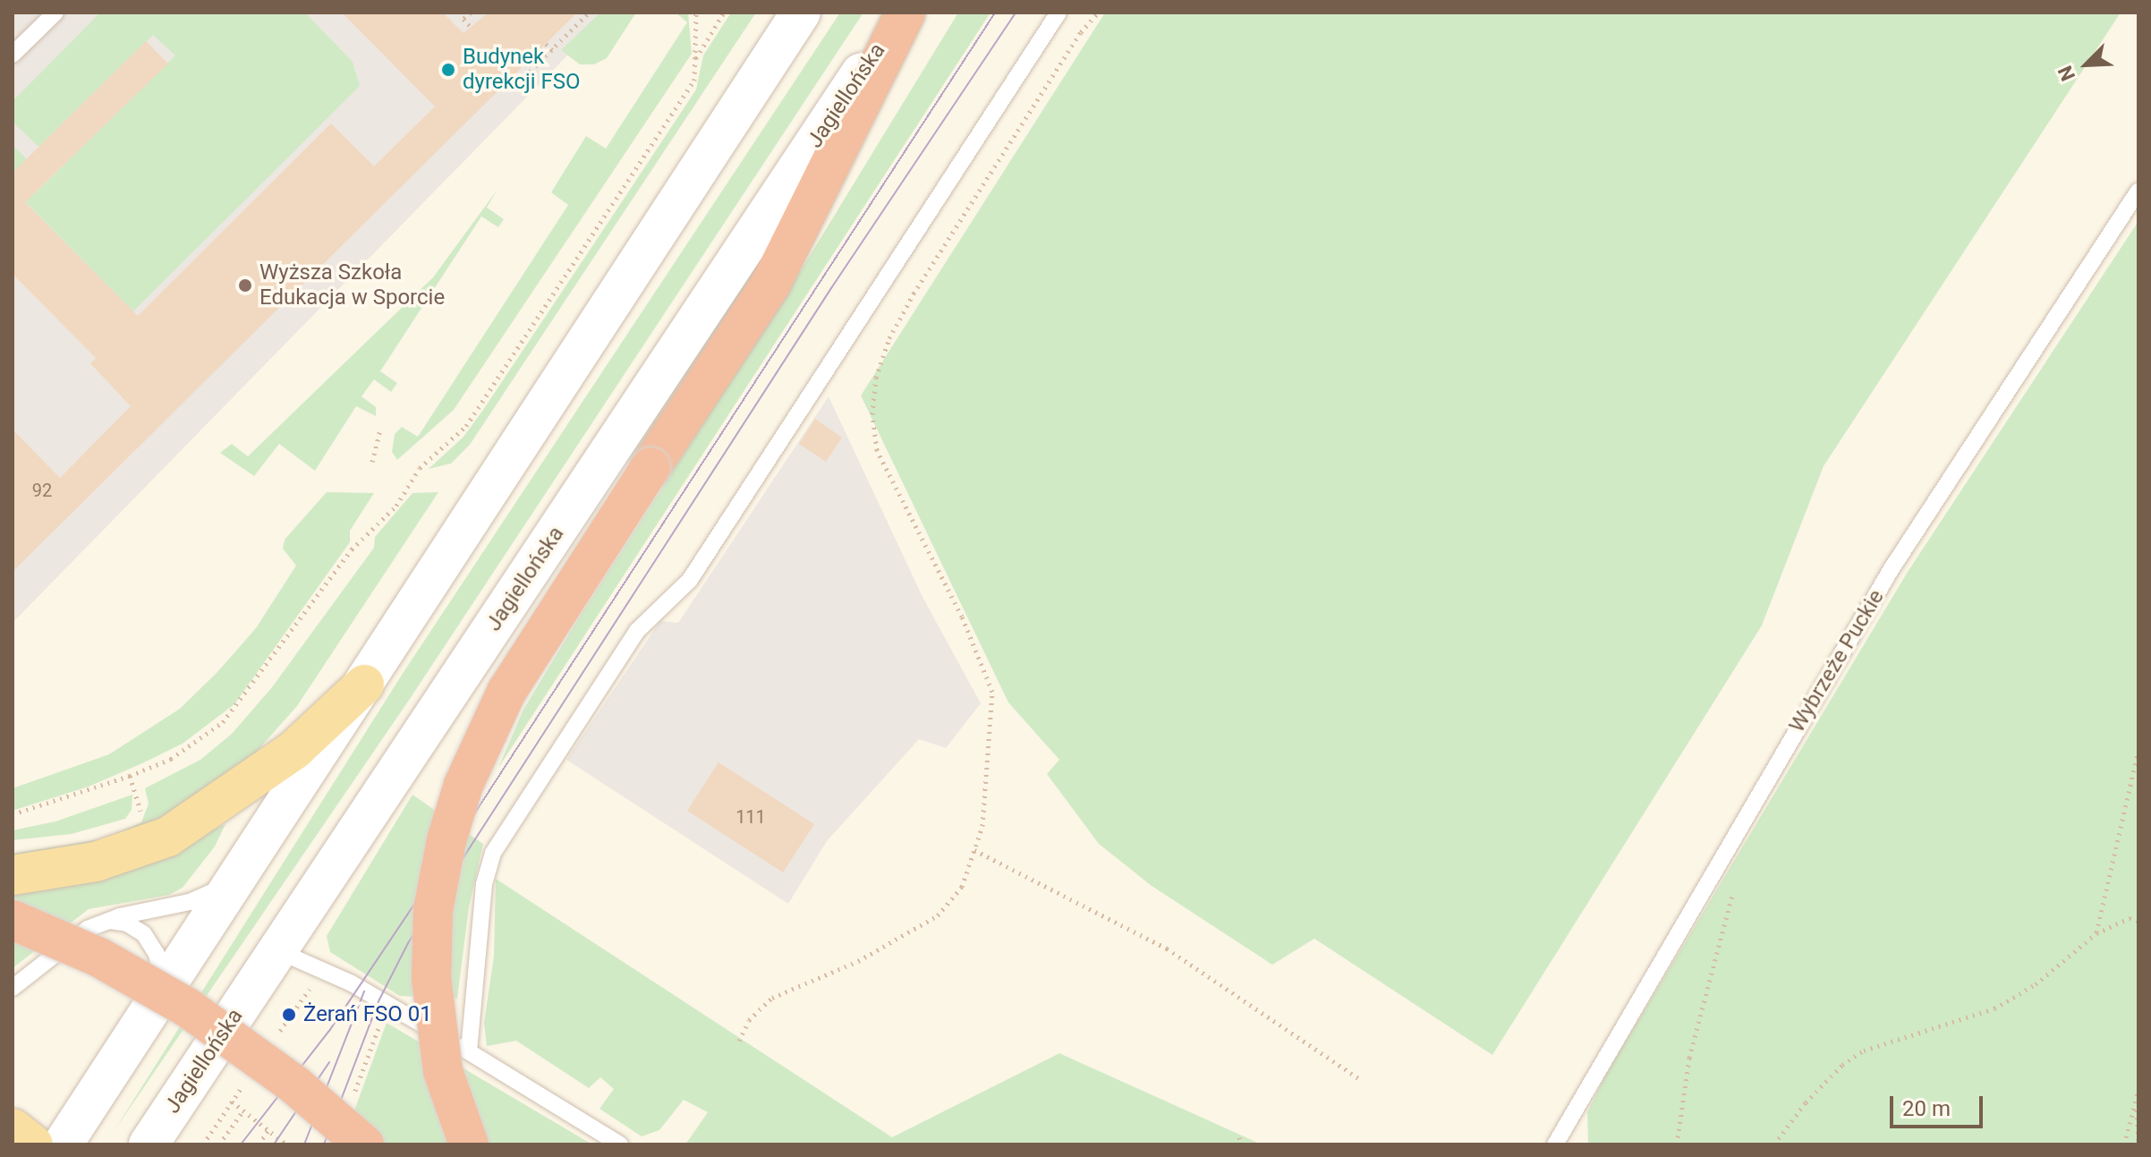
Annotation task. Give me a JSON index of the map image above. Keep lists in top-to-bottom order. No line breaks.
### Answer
{"streets":{"main road":["Jagiellońska"],"lane":["Wybrzeże Puckie"]},"places":["Budynek dyrekcji FSO","Wyższa Szkoła Edukacja w Sporcie","Żerań FSO 01"],"house_numbers":["92","111"],"scale_bar":"20 m","north":"bottom left"}
